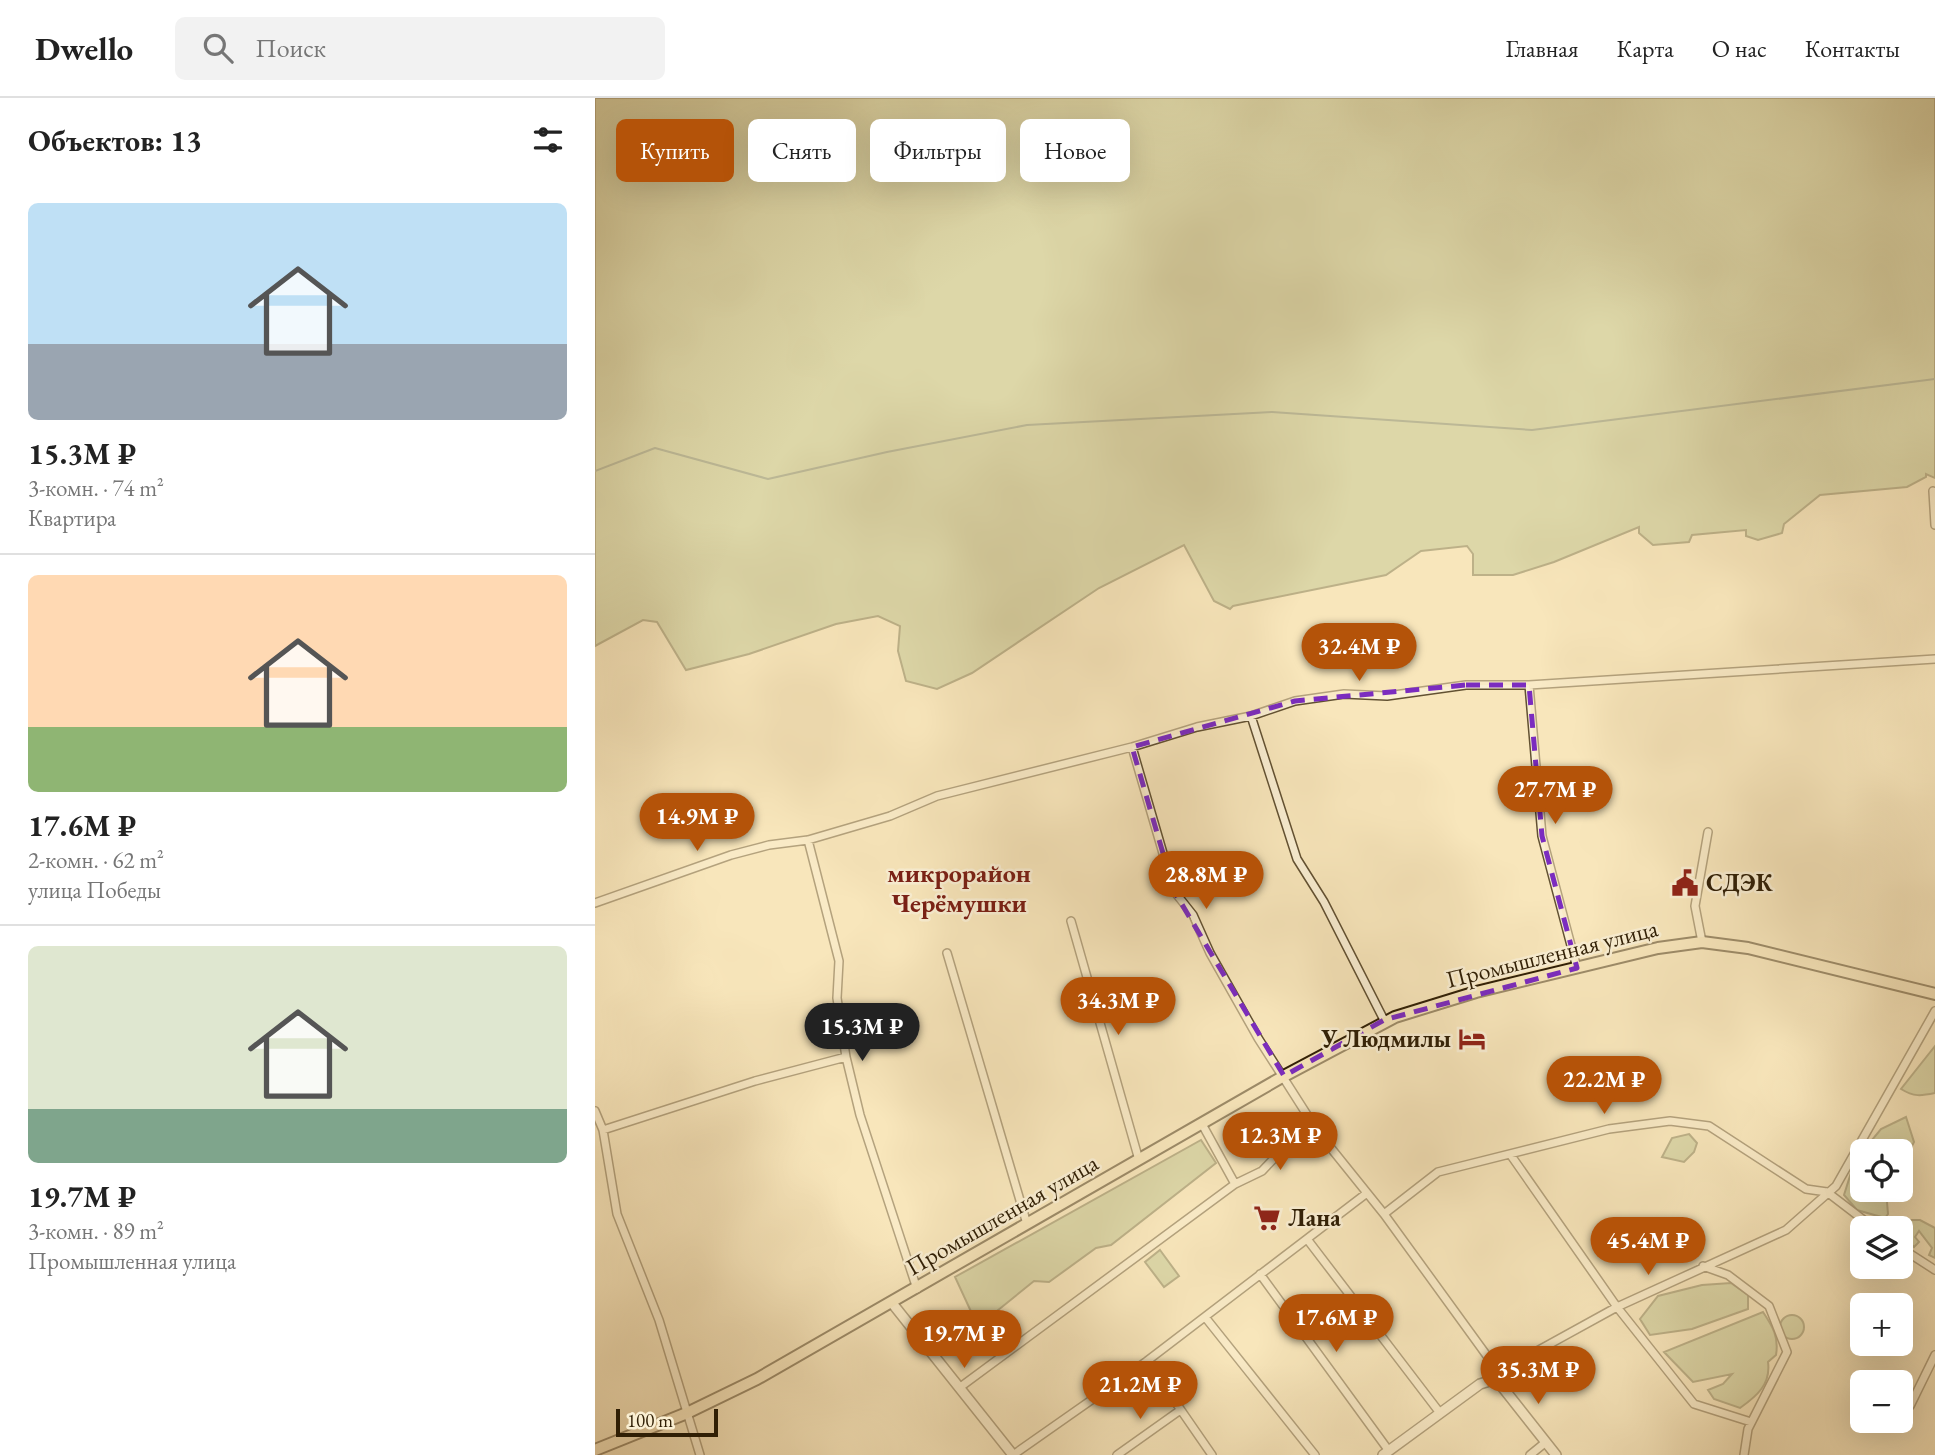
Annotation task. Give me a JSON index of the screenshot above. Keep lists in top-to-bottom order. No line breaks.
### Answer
{"streets":{"main road":["Промышленная улица"]},"districts":["микрорайон Черёмушки"],"places":{"public building":["СДЭК"],"hotel":["У Людмилы"],"supermarket":["Лана"]},"scale_bar":"100 m","page":{"header":"Dwello","search":"Поиск","nav":["Главная","Карта","О нас","Контакты"],"heading":"Объектов: 13","chip":["Купить","Снять","Фильтры","Новое"],"list":[{"name":"15.3M ₽","note":"3-комн. · 74 m² · Квартира"},{"name":"17.6M ₽","note":"2-комн. · 62 m² · улица Победы"},{"name":"19.7M ₽","note":"3-комн. · 89 m² · Промышленная улица"}],"price":["32.4M ₽","27.7M ₽","14.9M ₽","28.8M ₽","34.3M ₽","15.3M ₽","22.2M ₽","12.3M ₽","45.4M ₽","17.6M ₽","19.7M ₽","35.3M ₽","21.2M ₽"],"map_buttons":["+","−"],"scale":"100 m"}}
